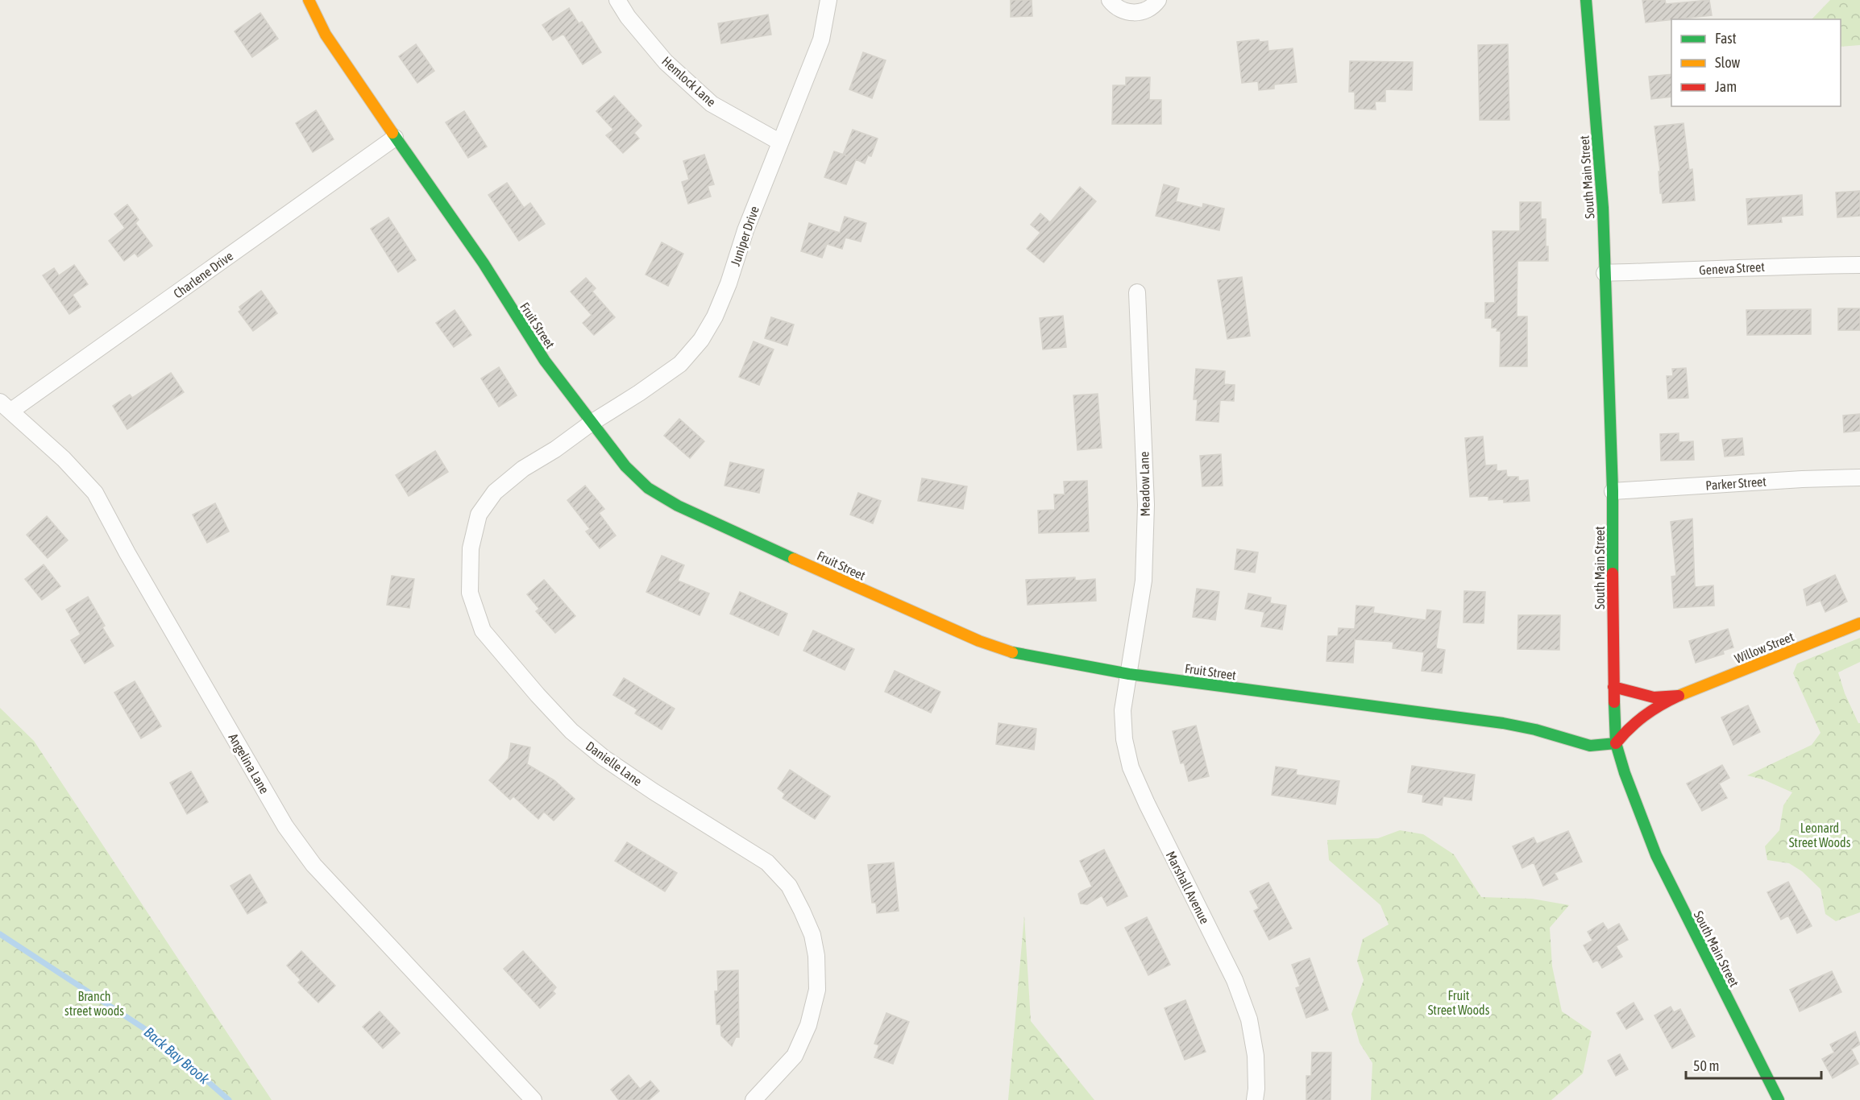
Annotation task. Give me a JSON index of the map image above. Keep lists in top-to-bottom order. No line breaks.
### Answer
{"streets":{"street":["Hemlock Lane","South Main Street","Juniper Drive","Geneva Street","Charlene Drive","Fruit Street","Parker Street","Meadow Lane","Willow Street","Angelina Lane","Danielle Lane","Marshall Avenue"]},"crossings":[["Hemlock Lane","Juniper Drive"],["South Main Street","Geneva Street"],["South Main Street","Fruit Street"],["South Main Street","Parker Street"],["Juniper Drive","Fruit Street"],["Juniper Drive","Danielle Lane"],["Charlene Drive","Fruit Street"],["Charlene Drive","Angelina Lane"],["Fruit Street","Meadow Lane"],["Fruit Street","Danielle Lane"],["Fruit Street","Marshall Avenue"],["Meadow Lane","Marshall Avenue"]],"water":["Back Bay Brook"],"parks":["Leonard Street Woods","Fruit Street Woods","Branch street woods"],"legend":["Fast","Slow","Jam"],"scale_bar":"50 m"}
